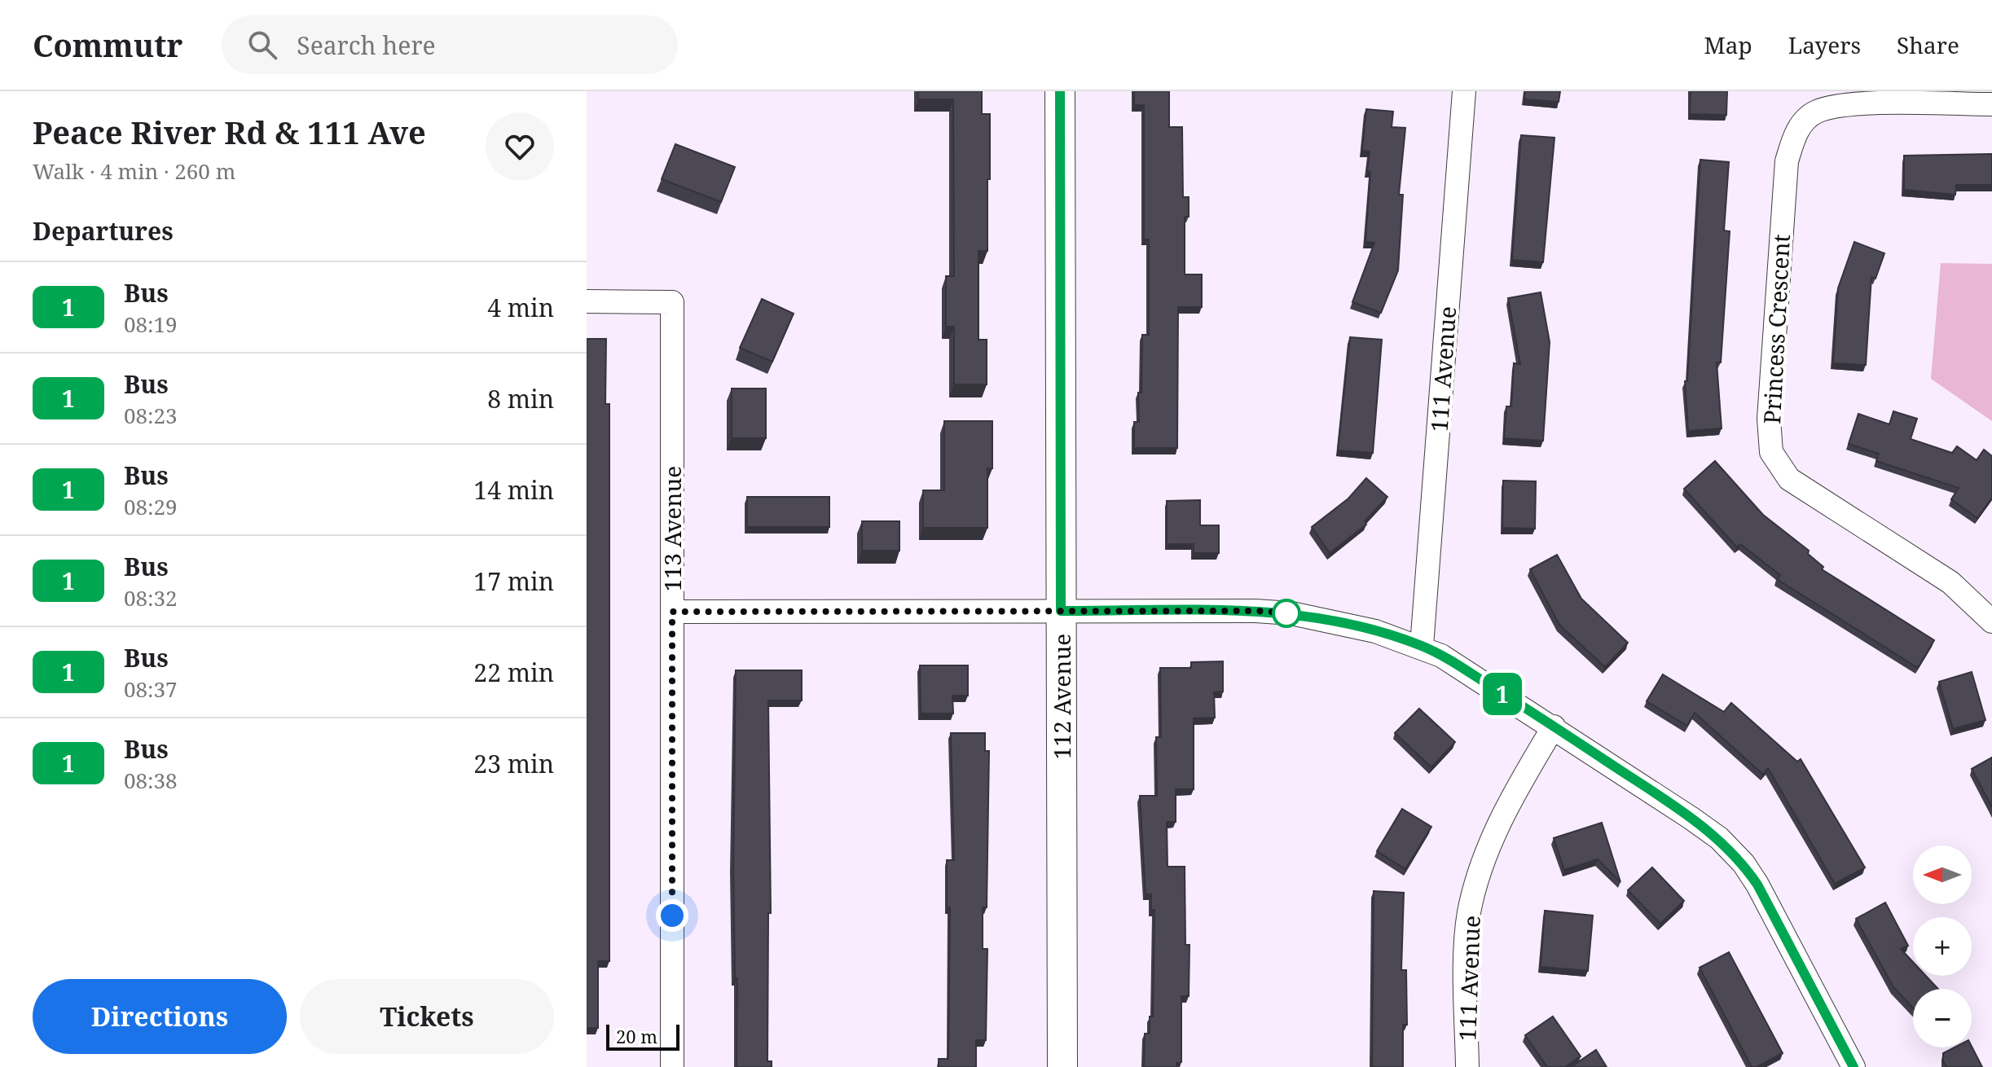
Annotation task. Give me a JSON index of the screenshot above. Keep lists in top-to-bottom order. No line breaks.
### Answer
{"streets":{"street":["Princess Crescent","111 Avenue","113 Avenue","112 Avenue"]},"lines":["bus line 1"],"scale_bar":"20 m","north":"left","page":{"header":"Commutr","search":"Search here","nav":["Map","Layers","Share"],"heading":[["Peace River Rd & 111 Ave","Walk · 4 min · 260 m"],"Departures"],"on_map":"1","list":[{"mark":"1","name":"Bus","note":"08:19","value":"4 min"},{"mark":"1","name":"Bus","note":"08:23","value":"8 min"},{"mark":"1","name":"Bus","note":"08:29","value":"14 min"},{"mark":"1","name":"Bus","note":"08:32","value":"17 min"},{"mark":"1","name":"Bus","note":"08:37","value":"22 min"},{"mark":"1","name":"Bus","note":"08:38","value":"23 min"}],"map_buttons":["+","−"],"buttons":["Directions","Tickets"],"scale":"20 m"}}
